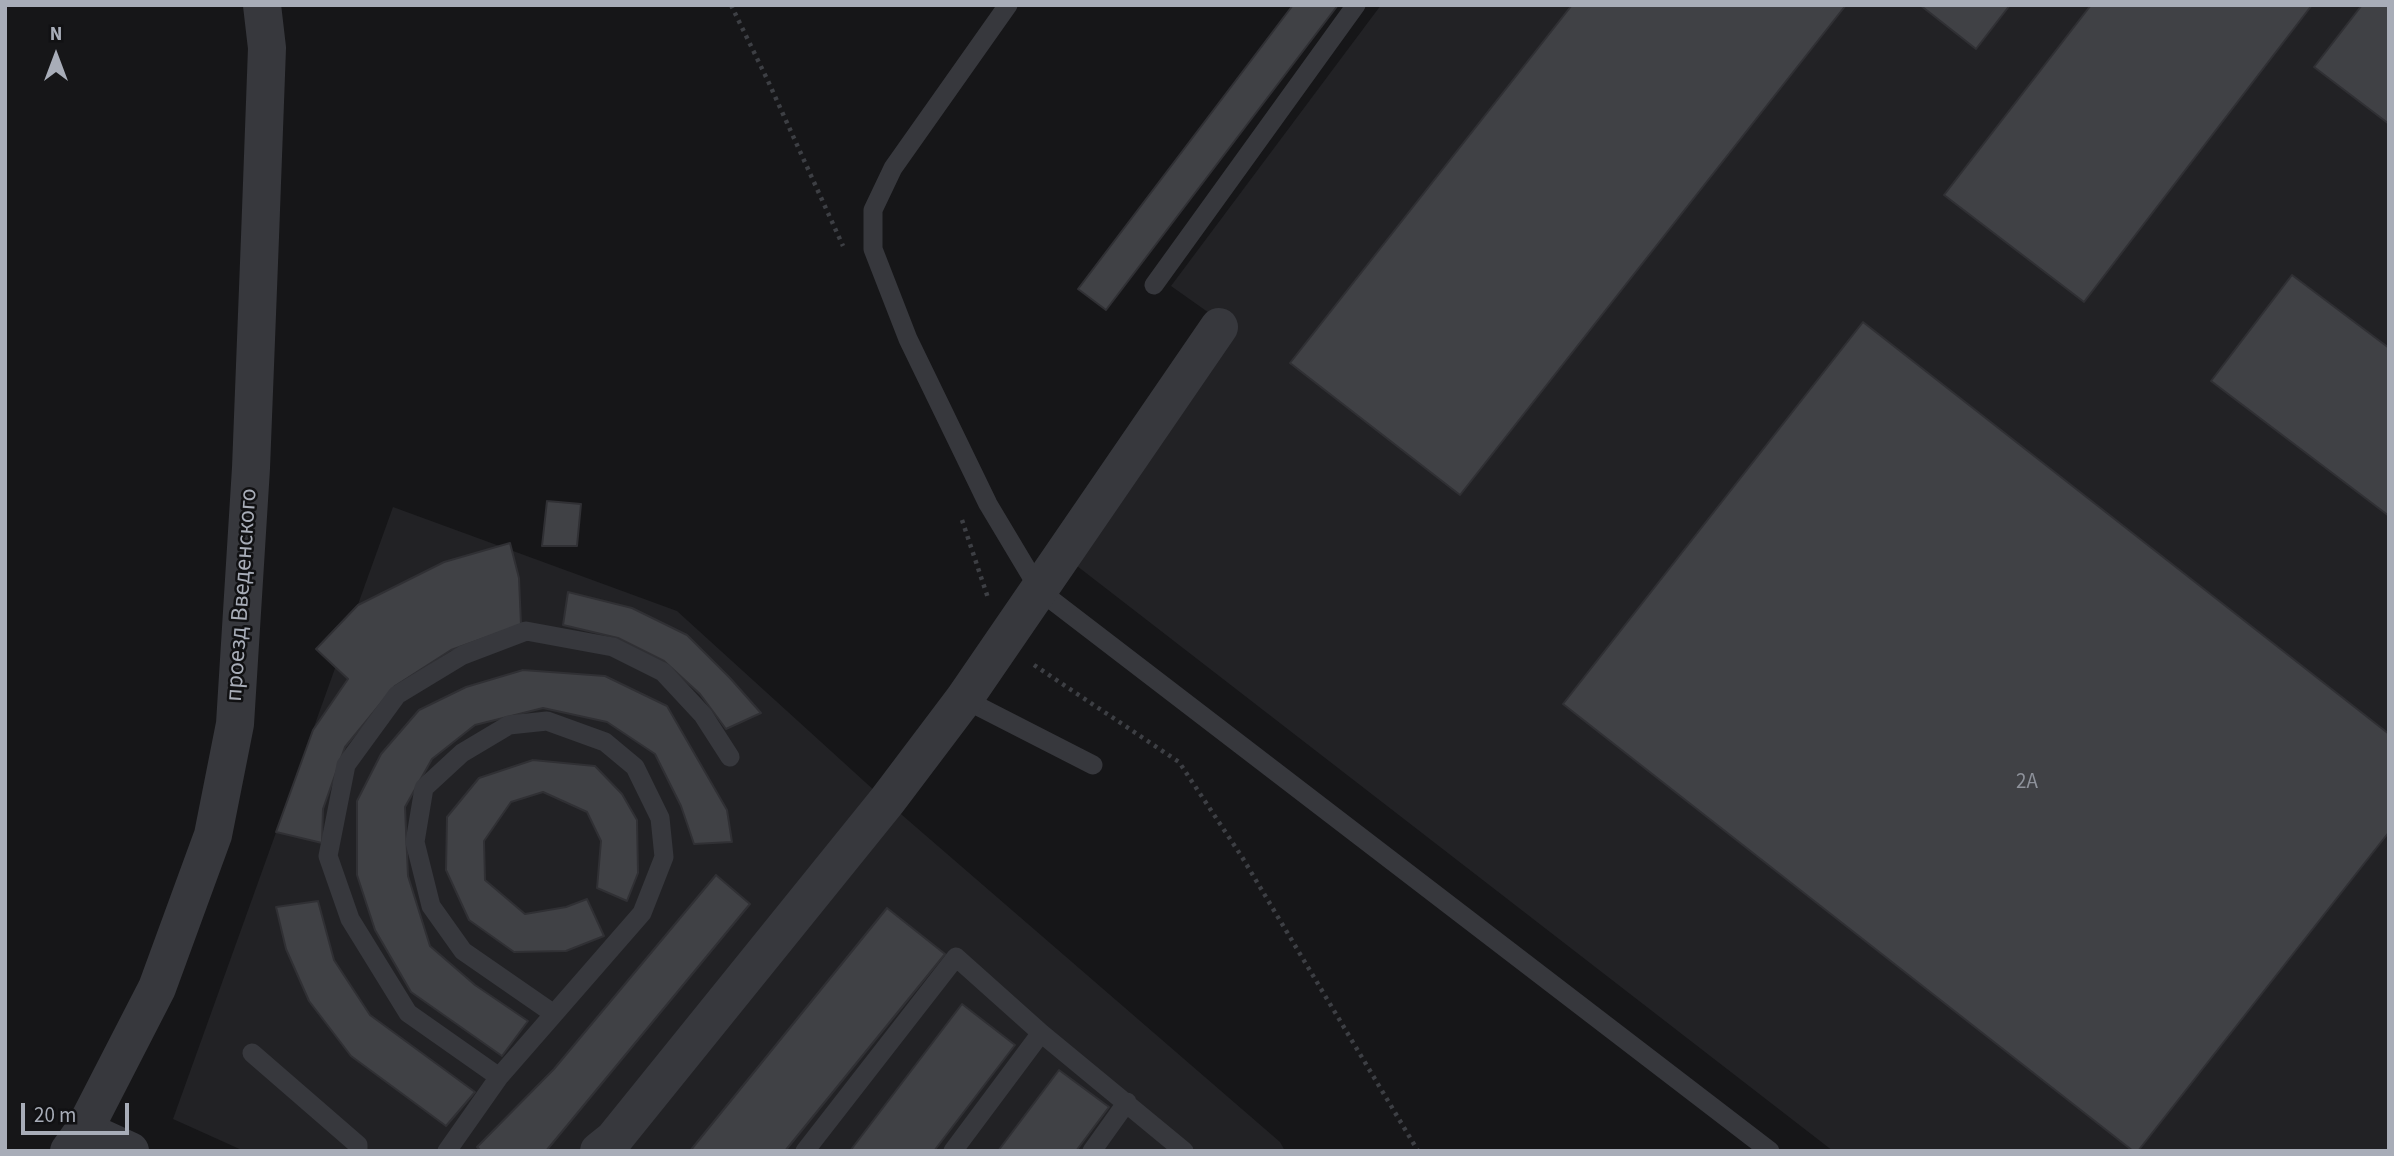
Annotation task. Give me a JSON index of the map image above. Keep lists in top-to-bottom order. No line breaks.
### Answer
{"streets":{"street":["проезд Введенского"]},"house_numbers":["2А"],"scale_bar":"20 m","north":"top"}
